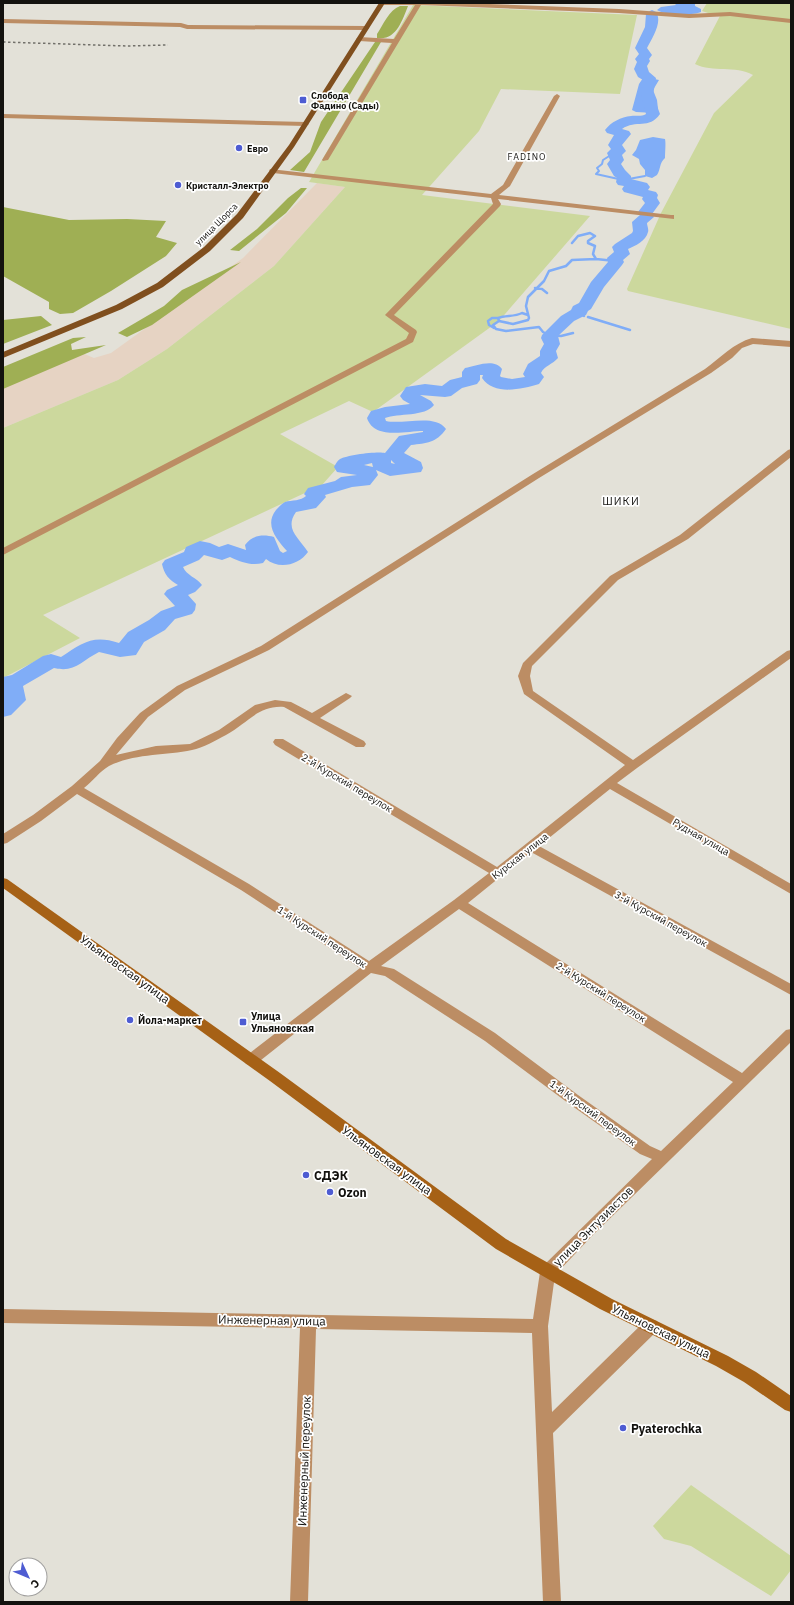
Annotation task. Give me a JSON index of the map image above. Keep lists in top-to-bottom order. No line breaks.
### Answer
{"streets":{"main road":["улица Щорса","Ульяновская улица"],"street":["2-й Курский переулок","Рудная улица","Курская улица","3-й Курский переулок","1-й Курский переулок","улица Энтузиастов","Инженерная улица","Инженерный переулок"]},"crossings":[["2-й Курский переулок","Курская улица"],["2-й Курский переулок","улица Энтузиастов"],["Рудная улица","Курская улица"],["Курская улица","3-й Курский переулок"],["Курская улица","1-й Курский переулок"],["Курская улица","Ульяновская улица"],["1-й Курский переулок","улица Энтузиастов"],["Ульяновская улица","улица Энтузиастов"],["улица Энтузиастов","Инженерная улица"],["Инженерная улица","Инженерный переулок"]],"districts":["FADINO","ШИКИ"],"places":{"transit":["Слобода Фадино (Сады)","Улица Ульяновская"],"other":["Евро","Кристалл-Электро","Йола-маркет","СДЭК","Ozon","Pyaterochka"]},"north":"bottom right"}
